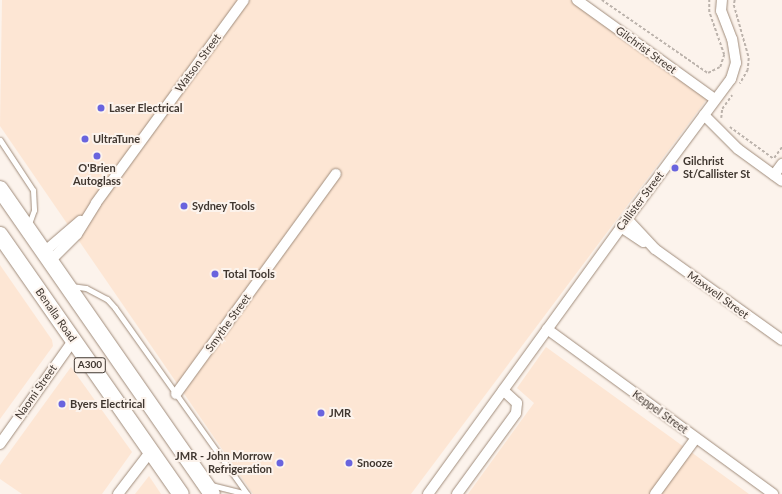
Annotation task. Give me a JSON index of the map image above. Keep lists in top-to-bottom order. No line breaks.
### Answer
{"streets":{"highway":["Benalla Road","A300"],"street":["Gilchrist Street","Watson Street","Callister Street","Maxwell Street","Smythe Street","Naomi Street","Keppel Street"]},"crossings":[["Gilchrist Street","Callister Street"],["Watson Street","A300"],["Callister Street","Maxwell Street"],["Callister Street","Keppel Street"],["Benalla Road","Naomi Street"]],"places":["Laser Electrical","UltraTune","O'Brien Autoglass","Gilchrist St/Callister St","Sydney Tools","Total Tools","Byers Electrical","JMR","JMR - John Morrow Refrigeration","Snooze"]}
